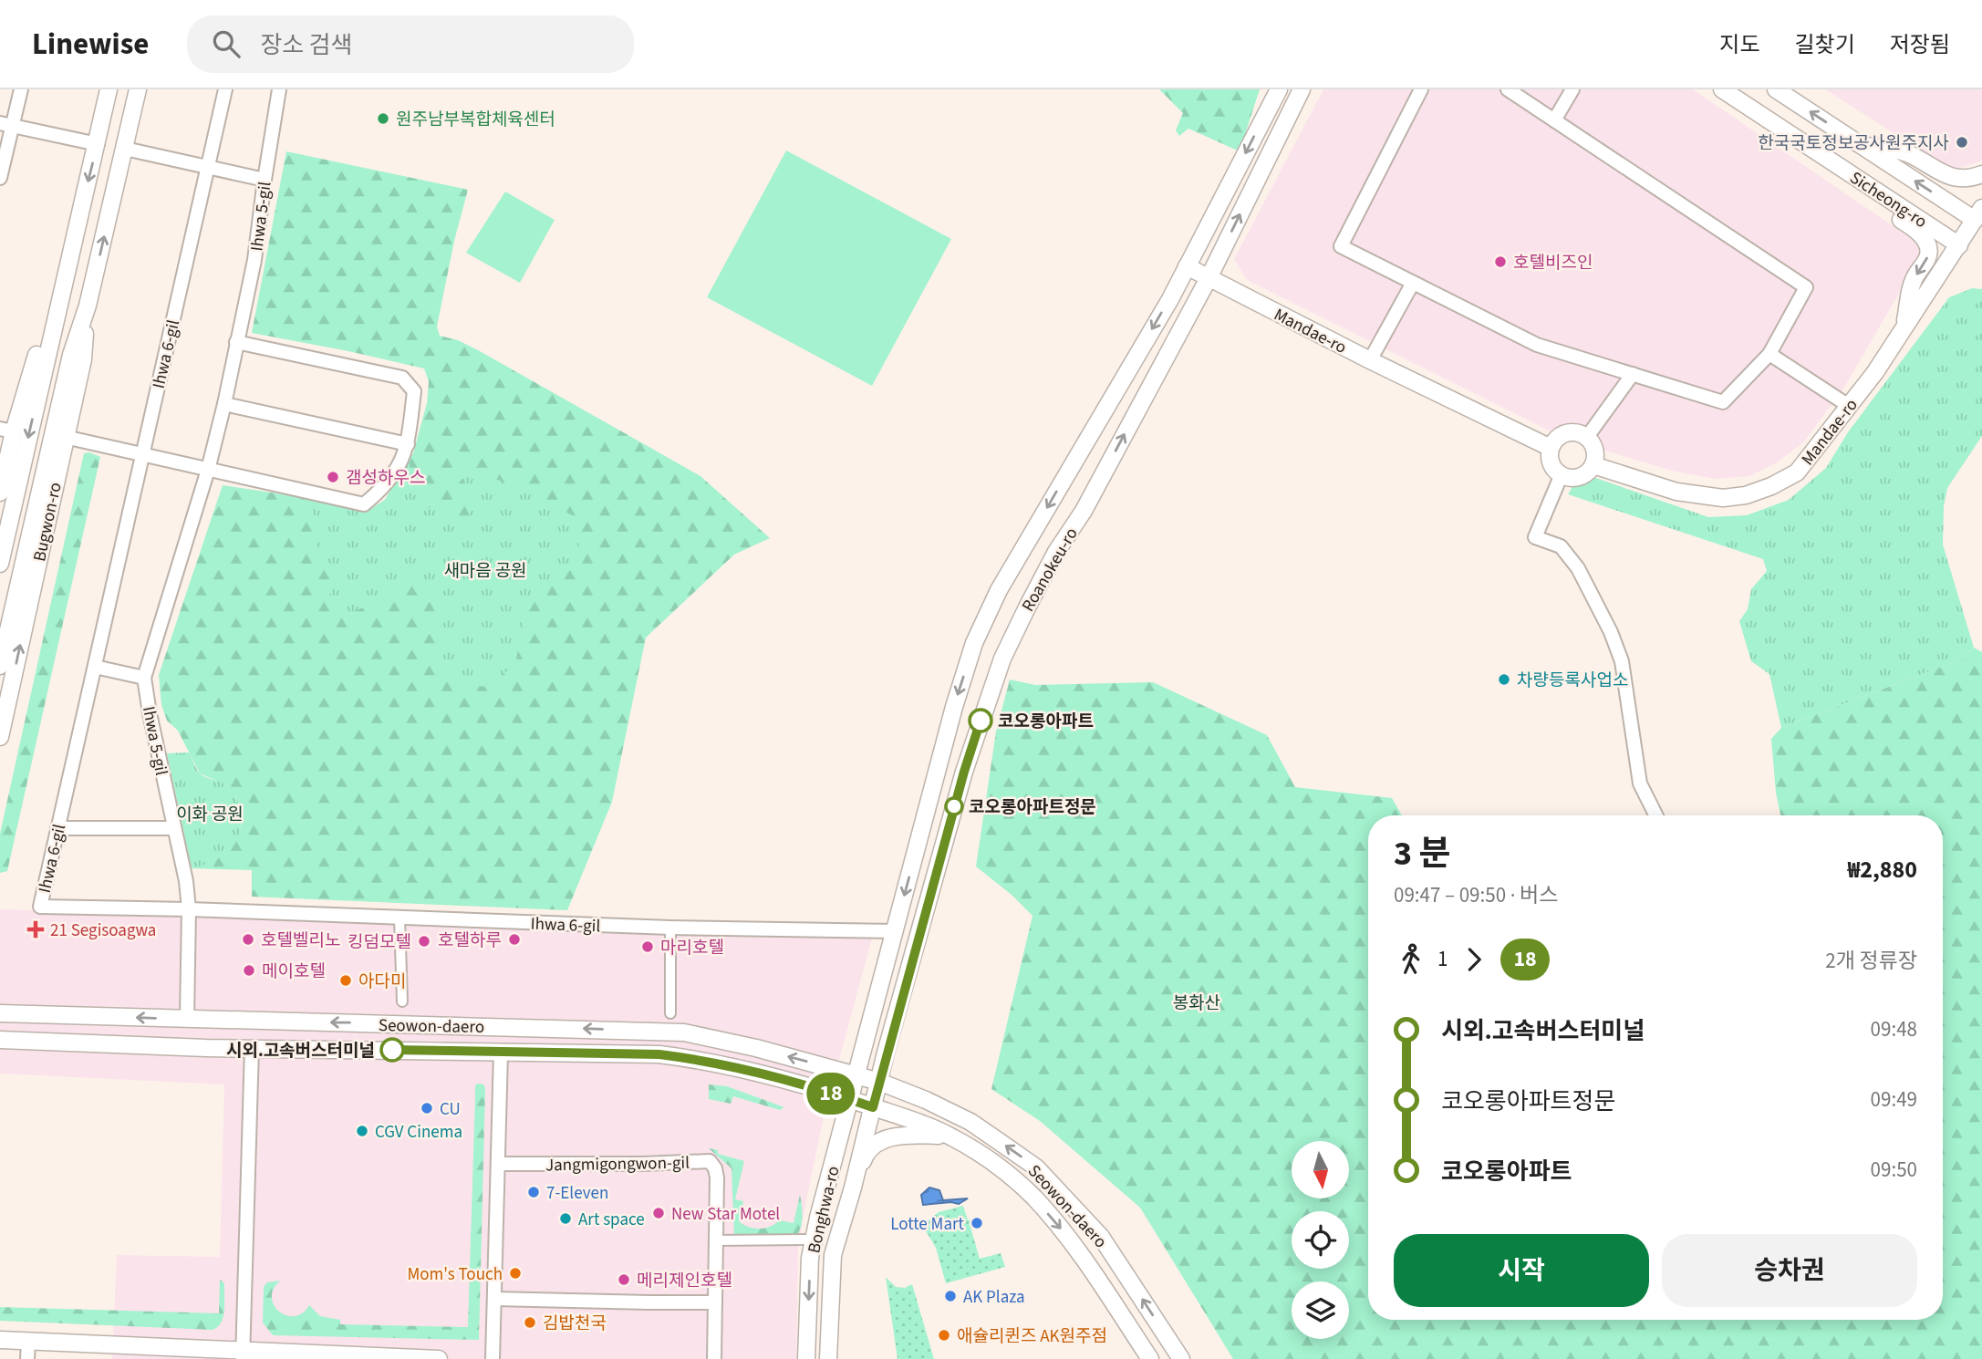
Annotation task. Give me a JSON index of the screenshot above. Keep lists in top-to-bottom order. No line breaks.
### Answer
{"streets":{"street":["Sicheong-ro","Ihwa 5-gil","Mandae-ro","Ihwa 6-gil","Bugwon-ro","Roanokeu-ro","Seowon-daero","Jangmigongwon-gil","Bonghwa-ro"]},"crossings":[["Sicheong-ro","Mandae-ro"],["Ihwa 5-gil","Ihwa 6-gil"],["Ihwa 5-gil","Seowon-daero"],["Mandae-ro","Roanokeu-ro"],["Ihwa 6-gil","Roanokeu-ro"],["Roanokeu-ro","Seowon-daero"],["Roanokeu-ro","Bonghwa-ro"],["Seowon-daero","Jangmigongwon-gil"],["Seowon-daero","Bonghwa-ro"]],"parks":["새마음 공원","이화 공원","봉화산"],"places":{"other":["원주남부복합체육센터","한국국토정보공사원주지사","호텔비즈인","갬성하우스","차량등록사업소","코오롱아파트","코오롱아파트정문","호텔벨리노","호텔하루","킹덤모텔","마리호텔","메이호텔","아다미","시외.고속버스터미널","CU","CGV Cinema","7-Eleven","New Star Motel","Art space","Lotte Mart","Mom's Touch","메리제인호텔","AK Plaza","김밥천국","애슐리퀸즈 AK원주점"],"health":["21 Segisoagwa"]},"lines":["bus line 18"],"north":"bottom","page":{"header":"Linewise","search":"장소 검색","nav":["지도","길찾기","저장됨"],"on_map":"18","heading":["3 분","09:47 – 09:50 · 버스","₩2,880"],"legs":["1","18","2개 정류장"],"list":[{"name":"시외.고속버스터미널","value":"09:48"},{"name":"코오롱아파트정문","value":"09:49"},{"name":"코오롱아파트","value":"09:50"}],"buttons":["시작","승차권"]}}
